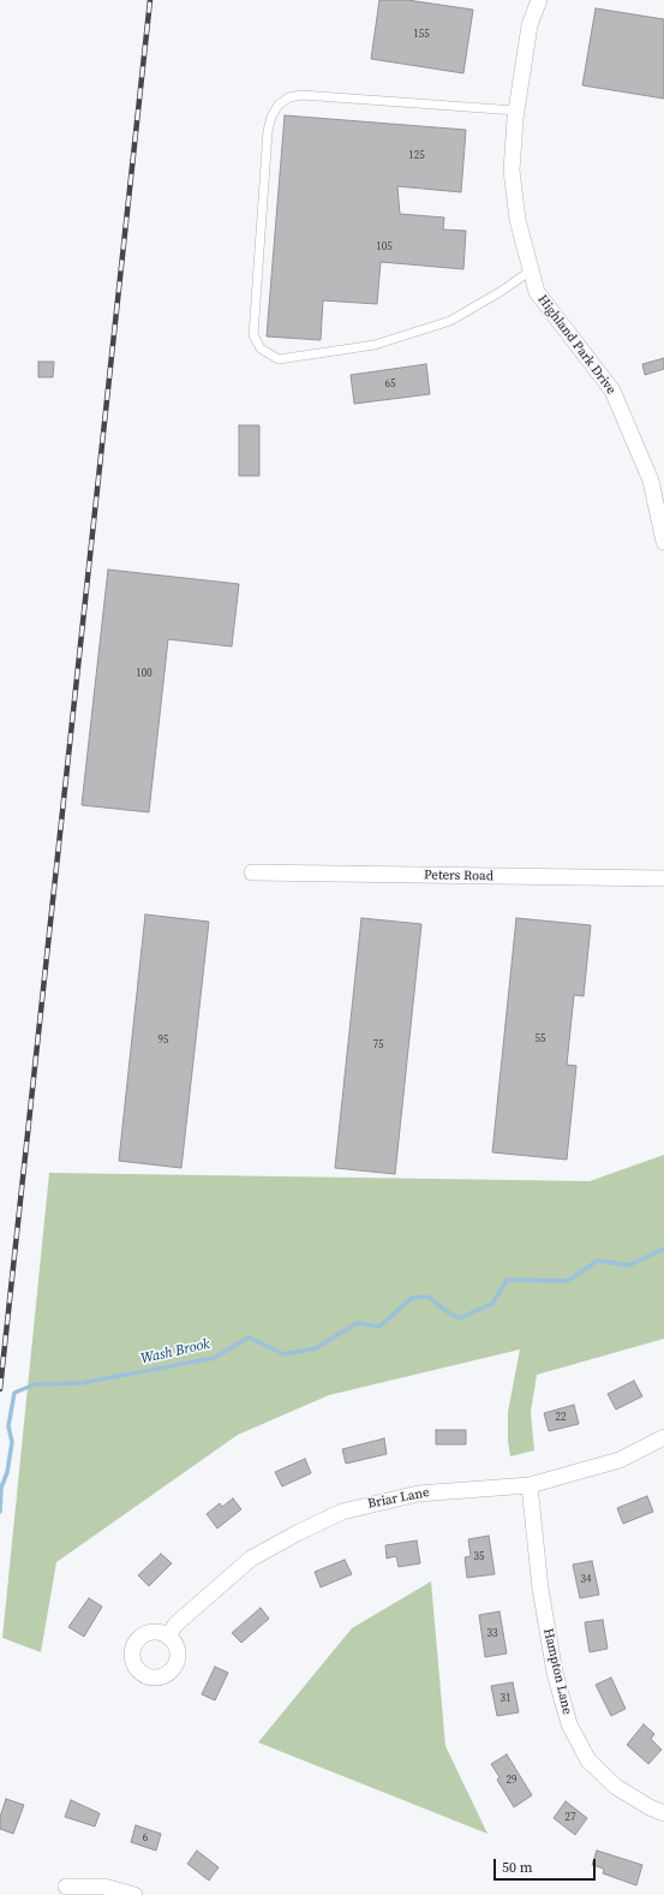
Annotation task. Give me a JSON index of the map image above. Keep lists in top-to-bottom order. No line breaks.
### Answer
{"streets":{"street":["Highland Park Drive","Peters Road","Briar Lane","Hampton Lane"]},"crossings":[["Briar Lane","Hampton Lane"]],"water":["Wash Brook"],"house_numbers":["155","125","105","65","100","55","95","75","22","35","34","33","31","29","27","6"],"scale_bar":"50 m"}
